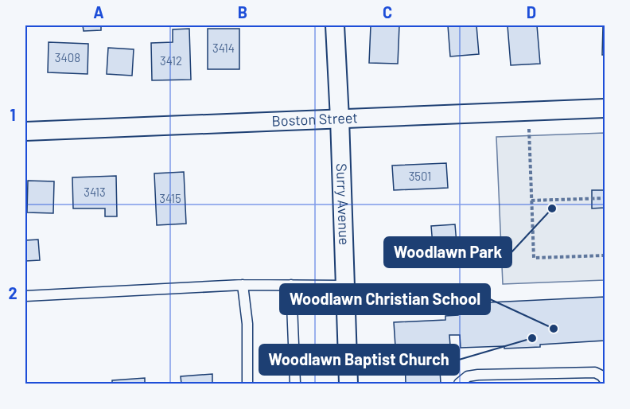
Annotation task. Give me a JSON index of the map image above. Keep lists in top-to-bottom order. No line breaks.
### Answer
{"streets":{"street":["Boston Street","Surry Avenue"]},"crossings":[["Boston Street","Surry Avenue"]],"places":["Woodlawn Park","Woodlawn Christian School","Woodlawn Baptist Church"],"house_numbers":["3414","3408","3412","3501","3413","3415"],"grid":{"columns":["A","B","C","D"],"rows":["1","2"]}}
